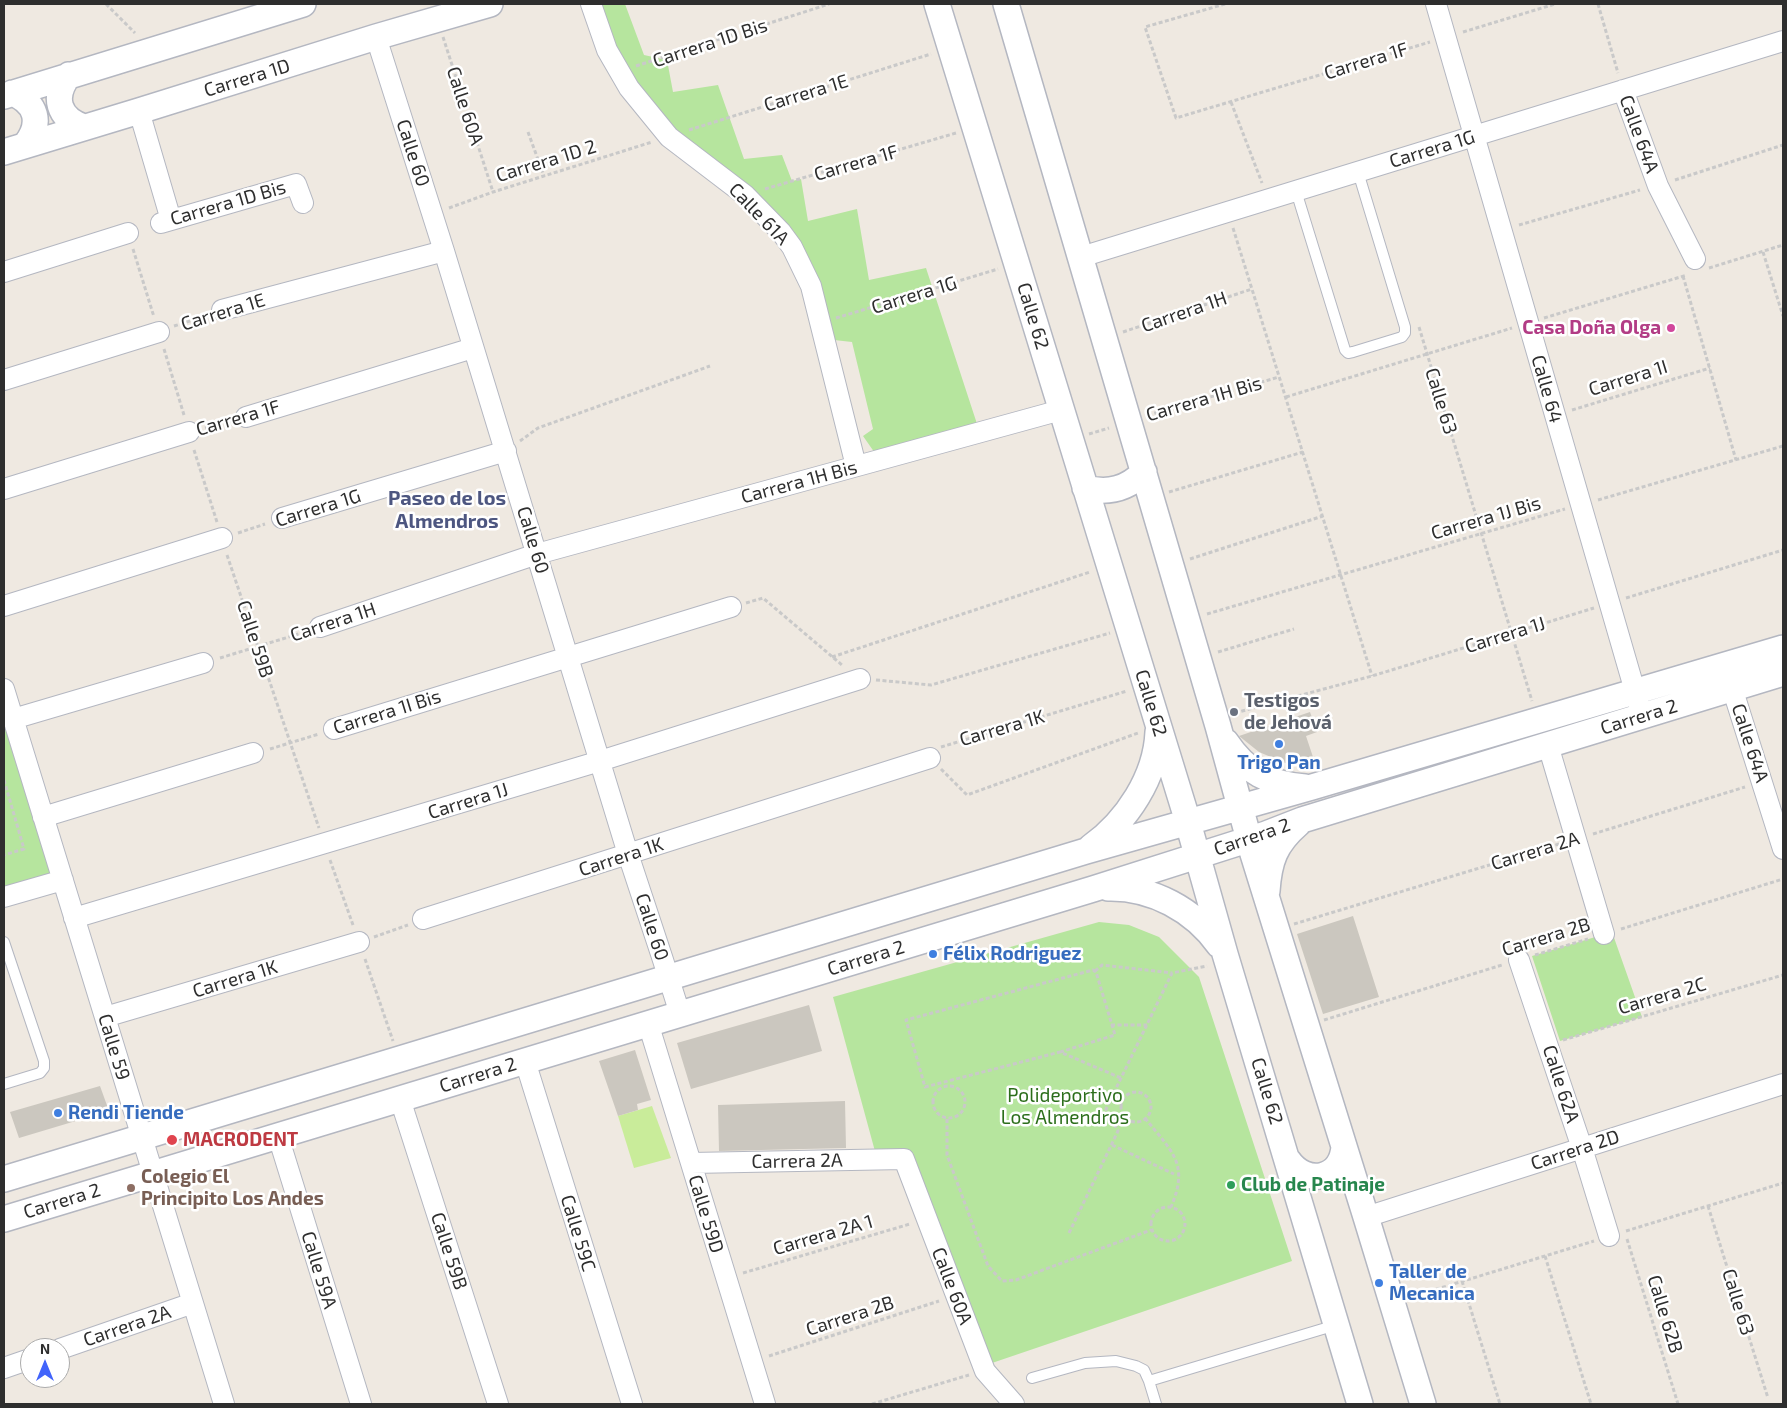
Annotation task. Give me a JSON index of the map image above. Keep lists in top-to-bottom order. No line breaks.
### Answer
{"streets":{"street":["Carrera 1D Bis","Carrera 1F","Carrera 1D","Carrera 1E","Calle 60A","Calle 64A","Carrera 1G","Calle 60","Calle 61A","Carrera 1H","Calle 62","Calle 64","Carrera 1H Bis","Carrera 1J","Calle 59B","Carrera 1I Bis","Carrera 2","Carrera 1K","Carrera 2A","Calle 59","Calle 62A","Carrera 2D","Calle 59D","Calle 59C","Calle 59A"],"path":["Carrera 1D 2","Carrera 1I","Calle 63","Carrera 1J Bis","Carrera 2B","Carrera 2C","Carrera 2A 1","Calle 62B"]},"crossings":[["Carrera 1D Bis","Carrera 1D"],["Carrera 1D Bis","Calle 61A"],["Carrera 1F","Calle 60"],["Carrera 1F","Calle 61A"],["Carrera 1F","Calle 64"],["Carrera 1F","Calle 59B"],["Carrera 1D","Calle 60A"],["Carrera 1D","Calle 60"],["Carrera 1E","Calle 60"],["Carrera 1E","Carrera 1D 2"],["Carrera 1E","Calle 61A"],["Carrera 1E","Calle 59B"],["Calle 60A","Carrera 1D 2"],["Calle 60A","Carrera 2A"],["Calle 60A","Carrera 2B"],["Calle 60A","Carrera 2A 1"],["Calle 64A","Carrera 1G"],["Calle 64A","Carrera 2"],["Calle 64A","Carrera 2A"],["Carrera 1G","Calle 60"],["Carrera 1G","Calle 61A"],["Carrera 1G","Calle 64"],["Carrera 1G","Calle 59B"],["Calle 60","Carrera 1D 2"],["Calle 60","Carrera 1H"],["Calle 60","Carrera 1H Bis"],["Calle 60","Carrera 1J"],["Calle 60","Carrera 1I Bis"],["Calle 60","Carrera 2"],["Calle 60","Carrera 1K"],["Carrera 1D 2","Calle 61A"],["Calle 61A","Carrera 1H Bis"],["Carrera 1H","Carrera 1H Bis"],["Carrera 1H","Calle 59B"],["Calle 62","Carrera 1H Bis"],["Calle 62","Carrera 2"],["Carrera 1I","Calle 64"],["Calle 64","Carrera 1J Bis"],["Calle 64","Carrera 1J"],["Calle 64","Carrera 2"],["Calle 63","Carrera 1J Bis"],["Calle 63","Carrera 1J"],["Calle 63","Carrera 2"],["Carrera 1J","Calle 59B"],["Carrera 1J","Calle 59"],["Calle 59B","Carrera 1I Bis"],["Calle 59B","Carrera 2"],["Calle 59B","Carrera 1K"],["Carrera 2","Calle 59"],["Carrera 2","Calle 59D"],["Carrera 2","Calle 59C"],["Carrera 2","Calle 59A"],["Carrera 1K","Calle 59"],["Carrera 2A","Calle 59"],["Carrera 2A","Calle 59D"],["Carrera 2B","Calle 62A"],["Carrera 2B","Calle 59D"],["Carrera 2C","Calle 62A"],["Calle 62A","Carrera 2D"],["Calle 62A","Calle 62B"],["Calle 59D","Carrera 2A 1"]],"districts":["Paseo de los Almendros"],"parks":["Polideportivo Los Almendros"],"places":["Casa Doña Olga","Testigos de Jehová","Trigo Pan","Félix Rodriguez","Rendi Tiende","MACRODENT","Club de Patinaje","Colegio El Principito Los Andes","Taller de Mecanica"],"north":"top"}
